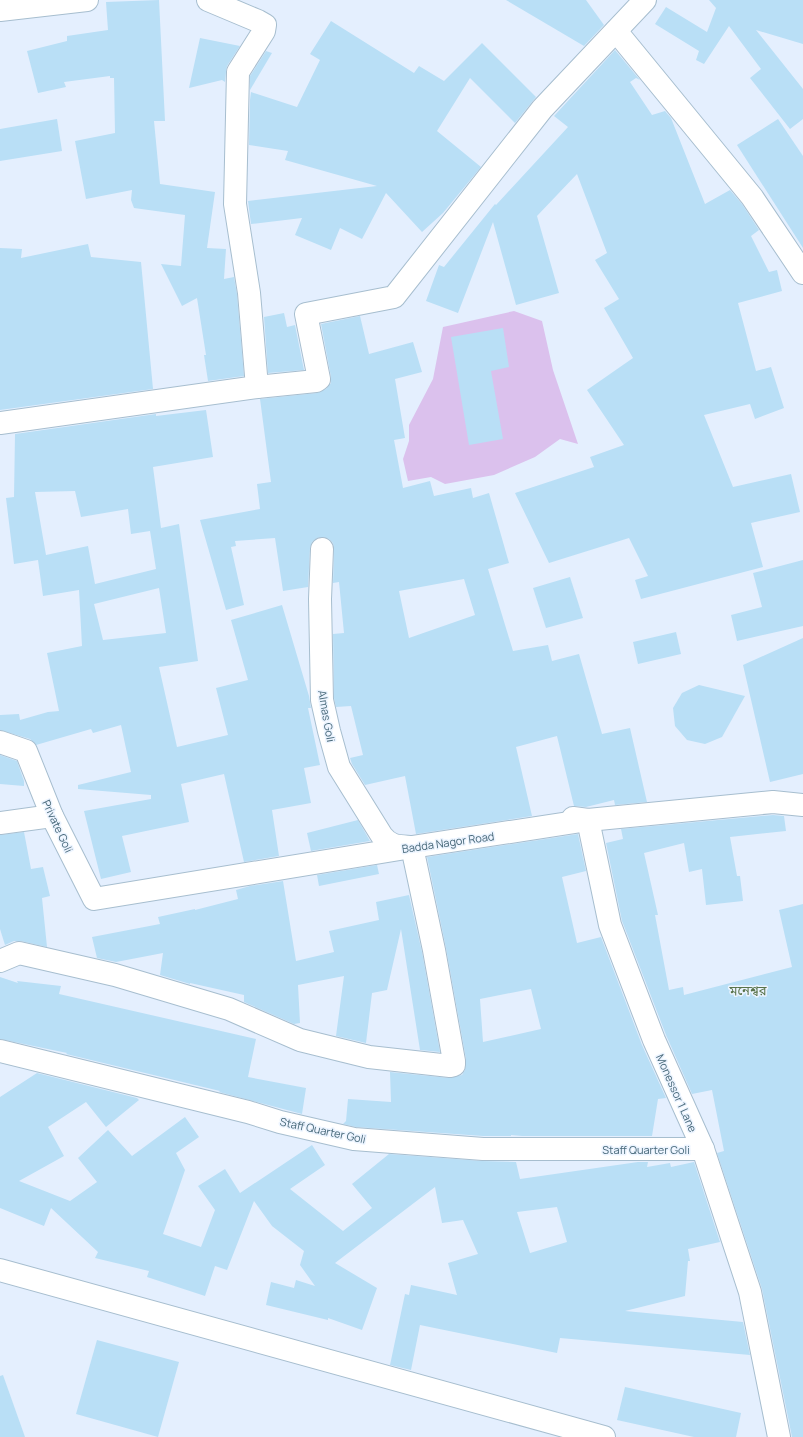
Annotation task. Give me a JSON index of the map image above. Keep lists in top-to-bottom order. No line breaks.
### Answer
{"streets":{"street":["Almas Goli","Private Goli","Badda Nagor Road","Monessor 1 Lane","Staff Quarter Goli"]},"crossings":[["Almas Goli","Badda Nagor Road"],["Private Goli","Badda Nagor Road"],["Badda Nagor Road","Monessor 1 Lane"],["Monessor 1 Lane","Staff Quarter Goli"]],"districts":["মনেশ্বর"]}
